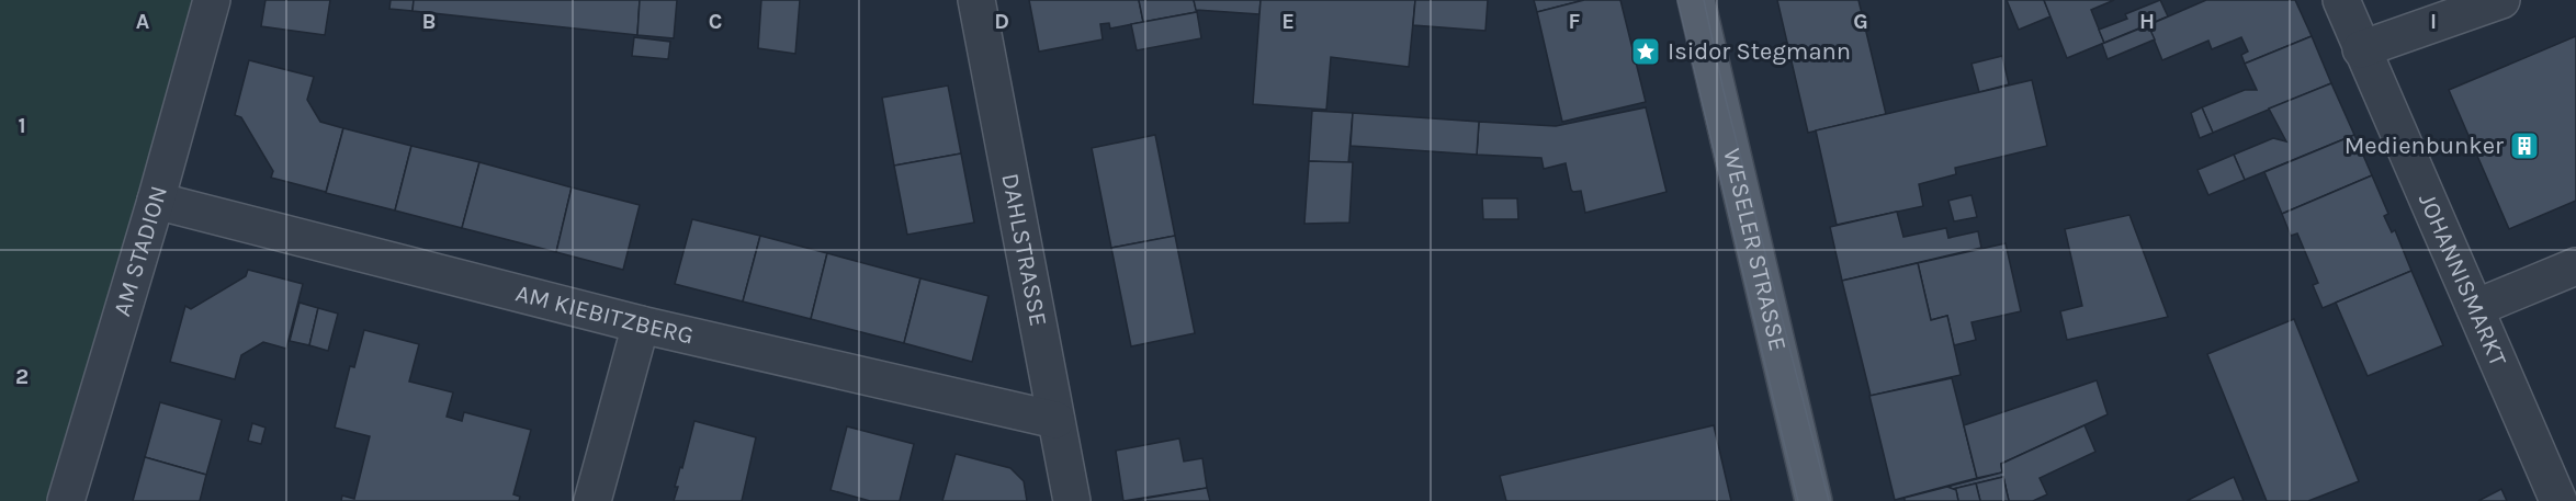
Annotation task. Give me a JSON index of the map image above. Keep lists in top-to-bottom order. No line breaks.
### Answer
{"streets":{"main road":["WESELER STRASSE"],"street":["AM STADION","DAHLSTRASSE","JOHANNISMARKT","AM KIEBITZBERG"]},"crossings":[["AM STADION","AM KIEBITZBERG"],["DAHLSTRASSE","AM KIEBITZBERG"]],"places":{"place":["Isidor Stegmann"],"building":["Medienbunker"]},"grid":{"columns":["A","B","C","D","E","F","G","H","I"],"rows":["1","2"]}}
